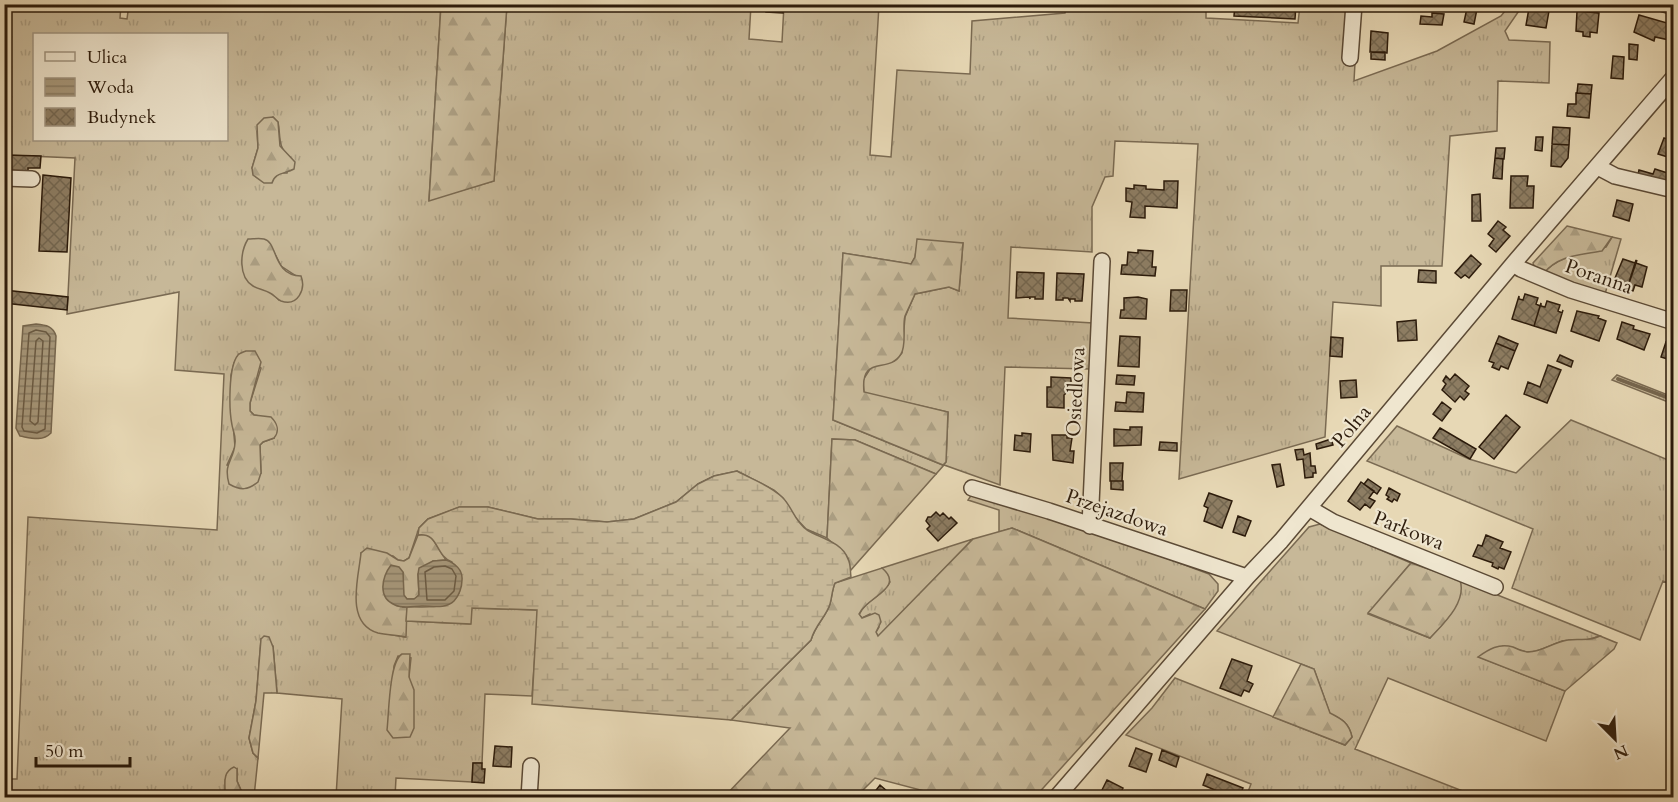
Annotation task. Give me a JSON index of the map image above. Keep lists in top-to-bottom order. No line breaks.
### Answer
{"streets":{"street":["Poranna","Osiedlowa","Polna","Przejazdowa","Parkowa"]},"crossings":[["Poranna","Polna"],["Osiedlowa","Przejazdowa"],["Polna","Przejazdowa"],["Polna","Parkowa"]],"legend":["Ulica","Woda","Budynek"],"scale_bar":"50 m","north":"bottom right"}
